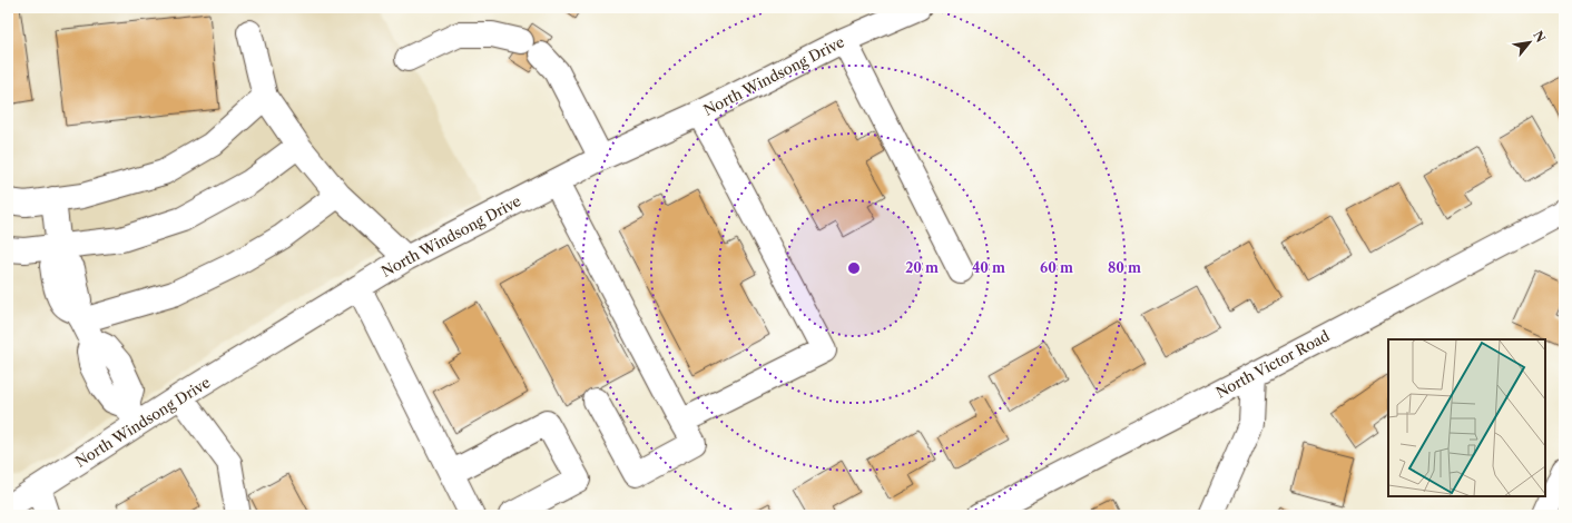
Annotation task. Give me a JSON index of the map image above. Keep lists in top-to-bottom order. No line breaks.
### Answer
{"streets":{"street":["North Windsong Drive","North Victor Road"]},"north":"top right","rings":["20 m","40 m","60 m","80 m"]}
